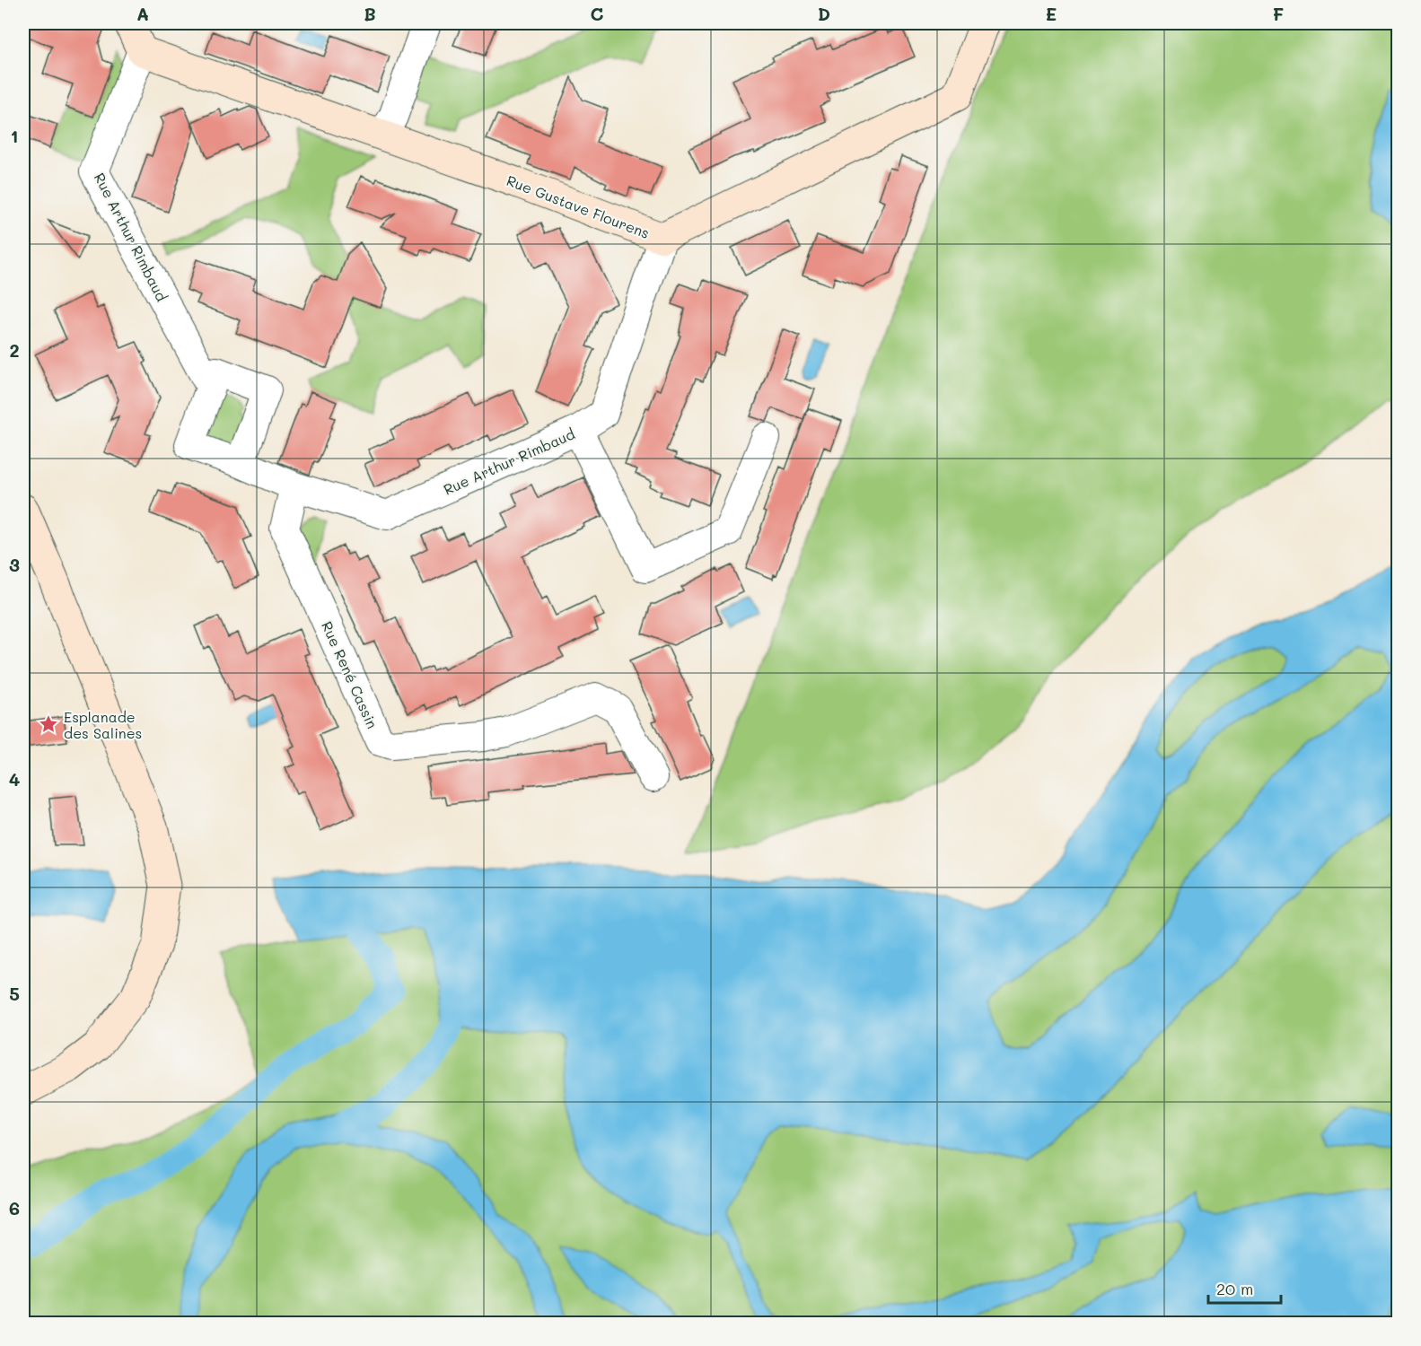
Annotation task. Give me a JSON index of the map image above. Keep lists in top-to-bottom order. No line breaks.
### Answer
{"streets":{"street":["Rue Gustave Flourens","Rue Arthur Rimbaud","Rue René Cassin"]},"crossings":[["Rue Gustave Flourens","Rue Arthur Rimbaud"],["Rue Arthur Rimbaud","Rue René Cassin"]],"places":{"place":["Esplanade des Salines"]},"scale_bar":"20 m","grid":{"columns":["A","B","C","D","E","F"],"rows":["1","2","3","4","5","6"]}}
